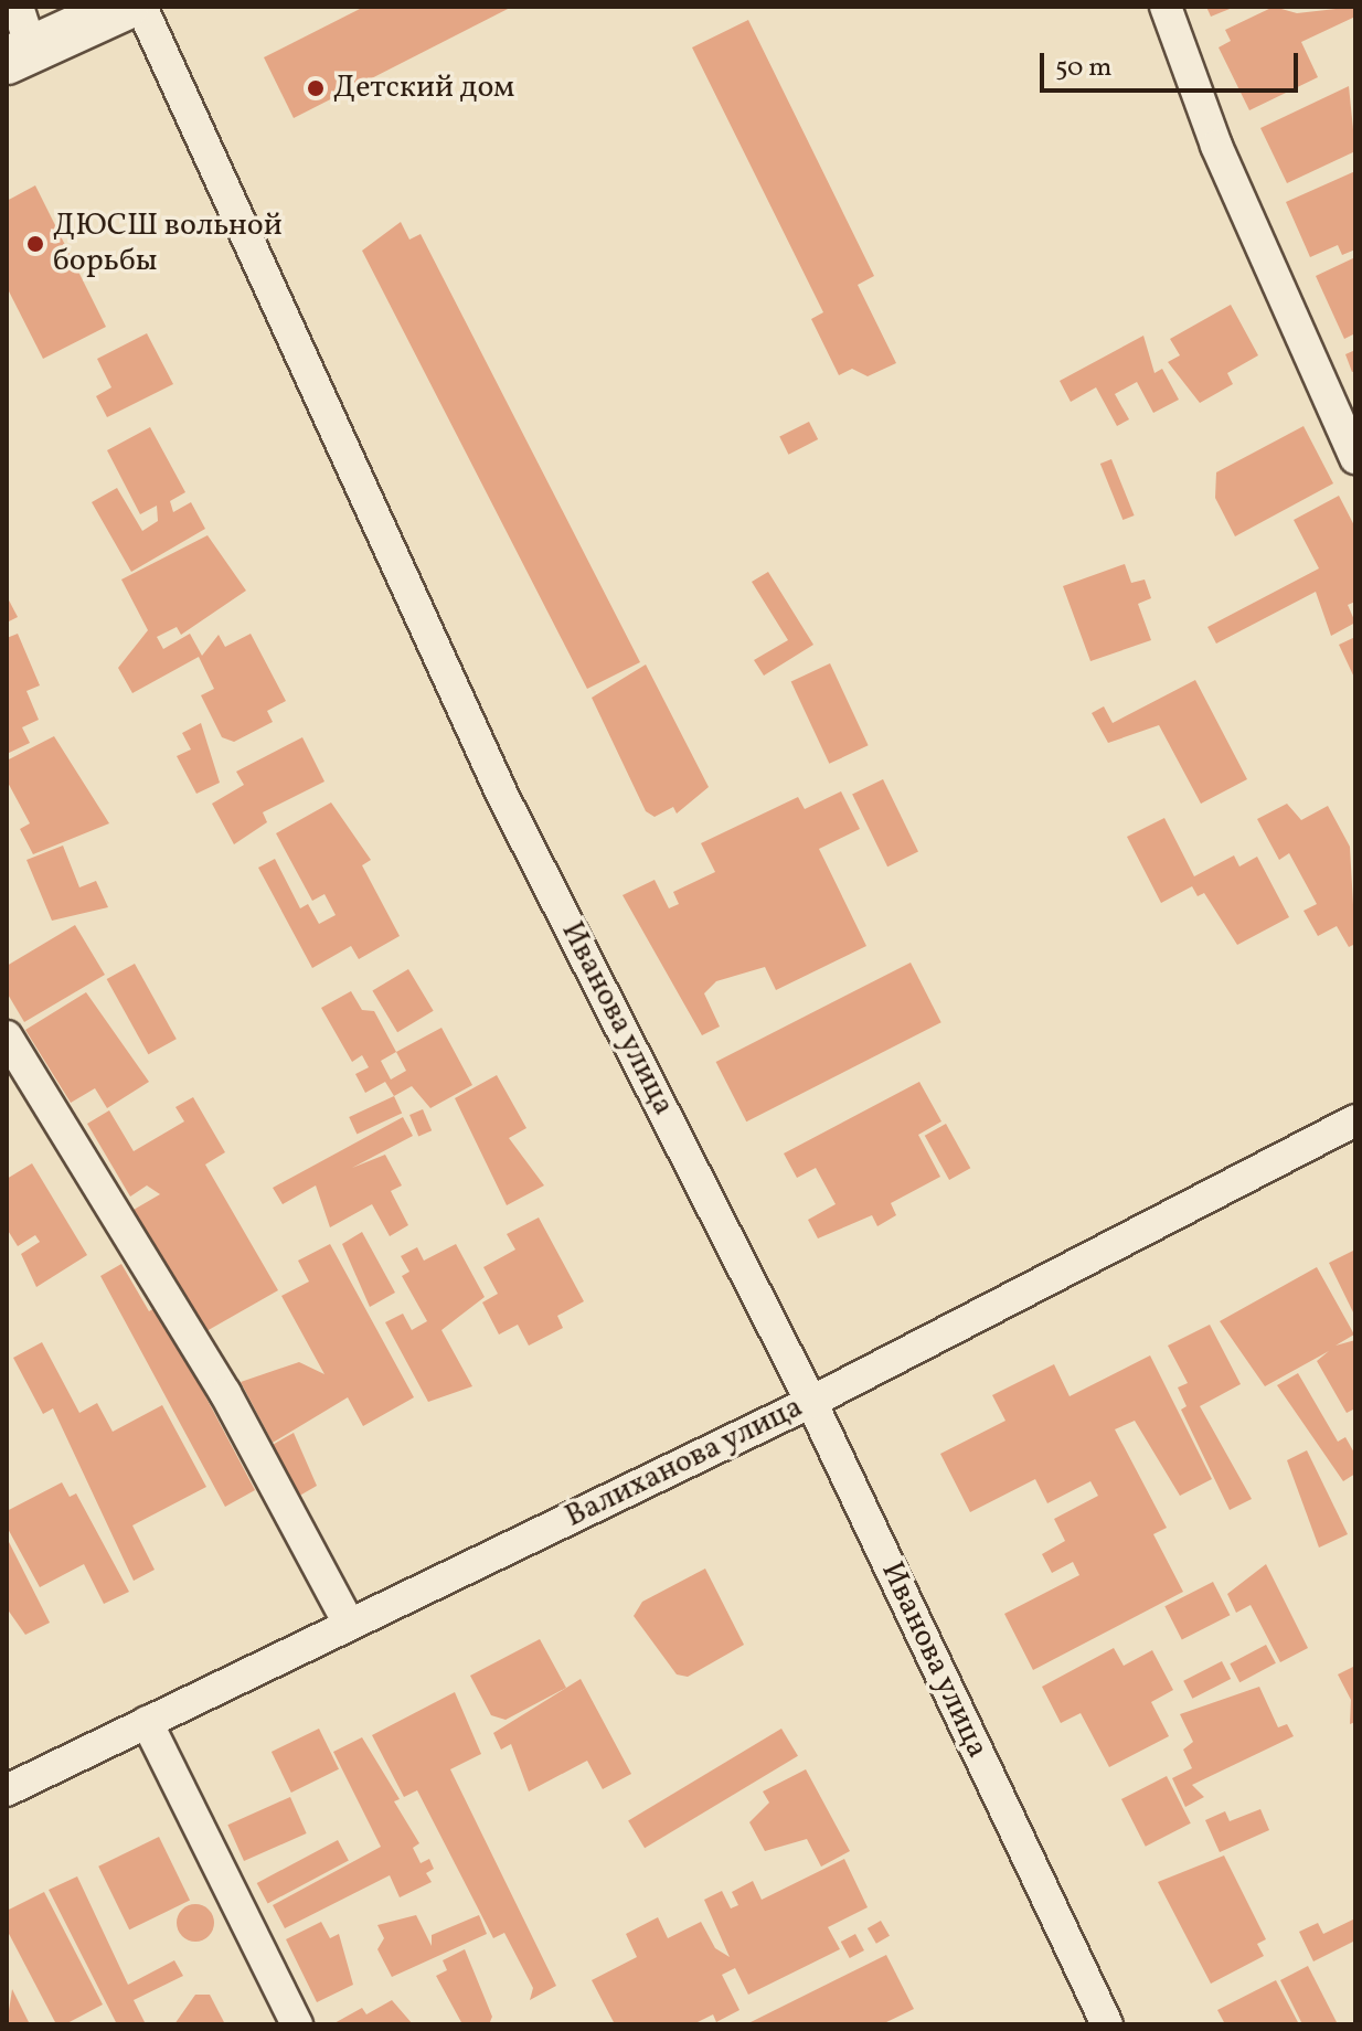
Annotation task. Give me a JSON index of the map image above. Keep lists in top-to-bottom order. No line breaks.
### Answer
{"streets":{"street":["Иванова улица","Валиханова улица"]},"crossings":[["Иванова улица","Валиханова улица"]],"places":["Детский дом","ДЮСШ вольной борьбы"],"scale_bar":"50 m"}
